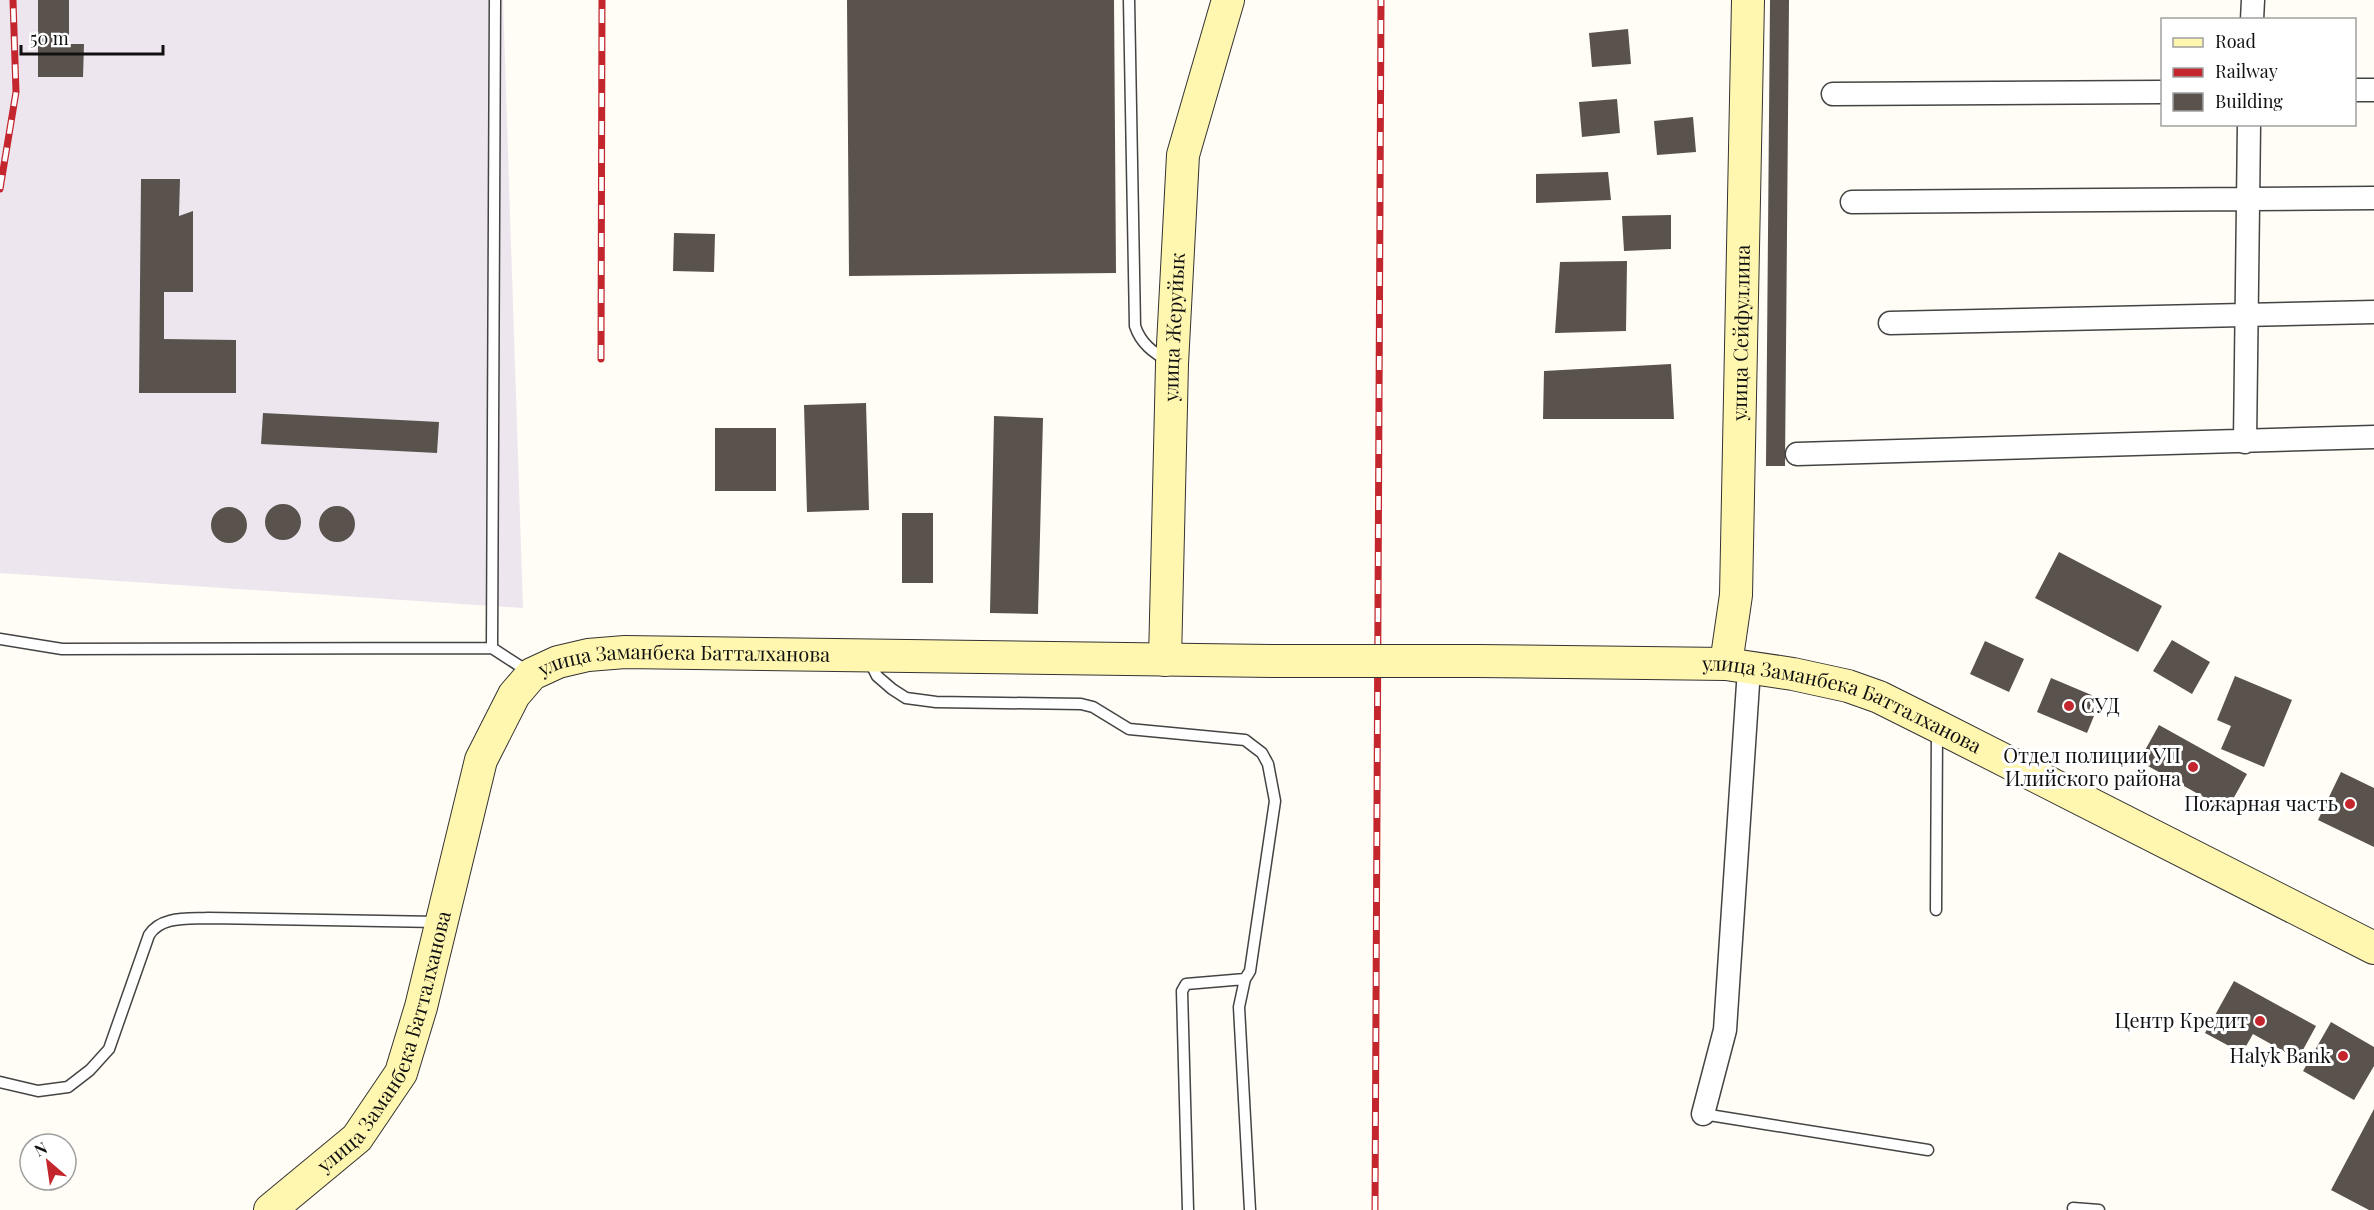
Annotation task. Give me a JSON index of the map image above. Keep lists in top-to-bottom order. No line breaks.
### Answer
{"streets":{"main road":["улица Жеруйык","улица Сейфуллина","улица Заманбека Батталханова"]},"crossings":[["улица Жеруйык","улица Заманбека Батталханова"],["улица Сейфуллина","улица Заманбека Батталханова"]],"places":["СУД","Отдел полиции УП Илийского района","Пожарная часть","Центр Кредит","Halyk Bank"],"legend":["Road","Railway","Building"],"scale_bar":"50 m","north":"top left"}
